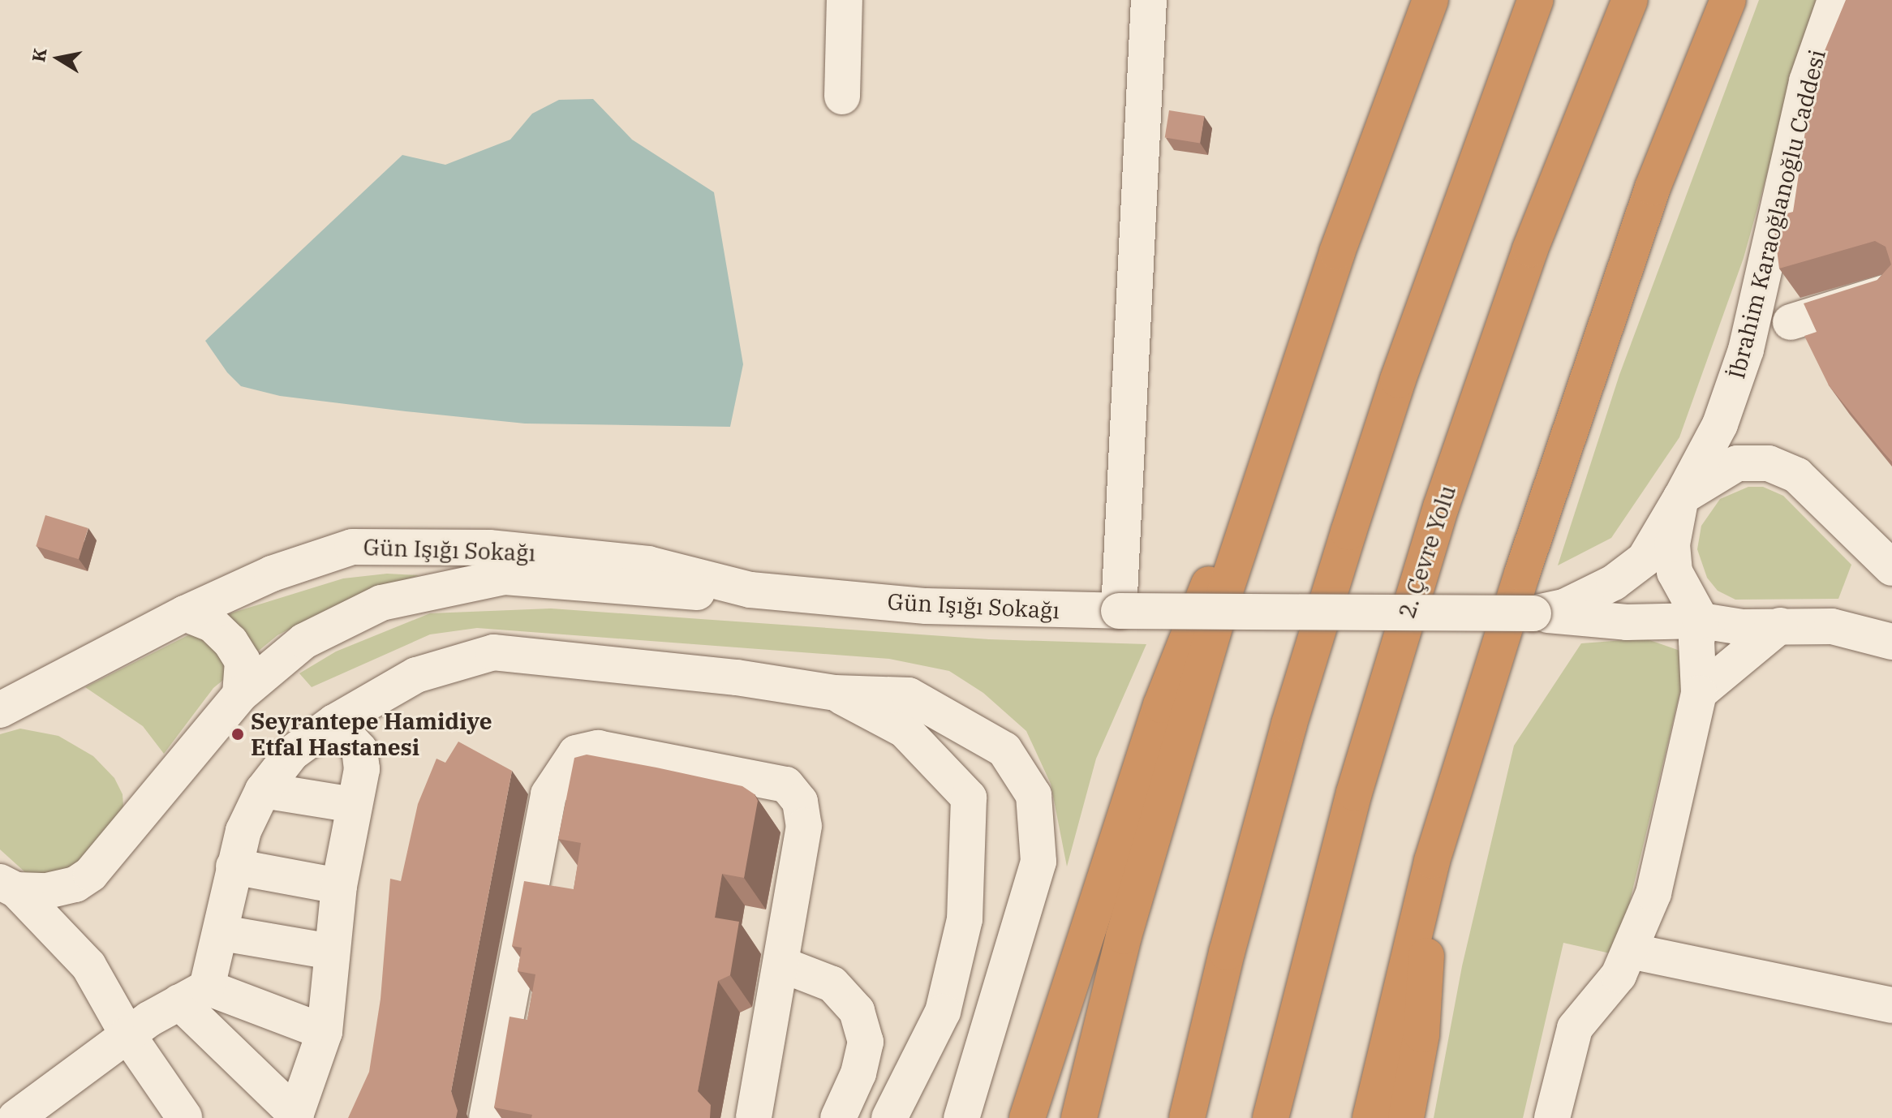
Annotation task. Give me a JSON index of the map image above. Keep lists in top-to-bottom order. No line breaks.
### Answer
{"streets":{"highway":["2. Çevre Yolu"],"street":["İbrahim Karaoğlanoğlu Caddesi","Gün Işığı Sokağı"]},"places":["Seyrantepe Hamidiye Etfal Hastanesi"],"north":"left"}
